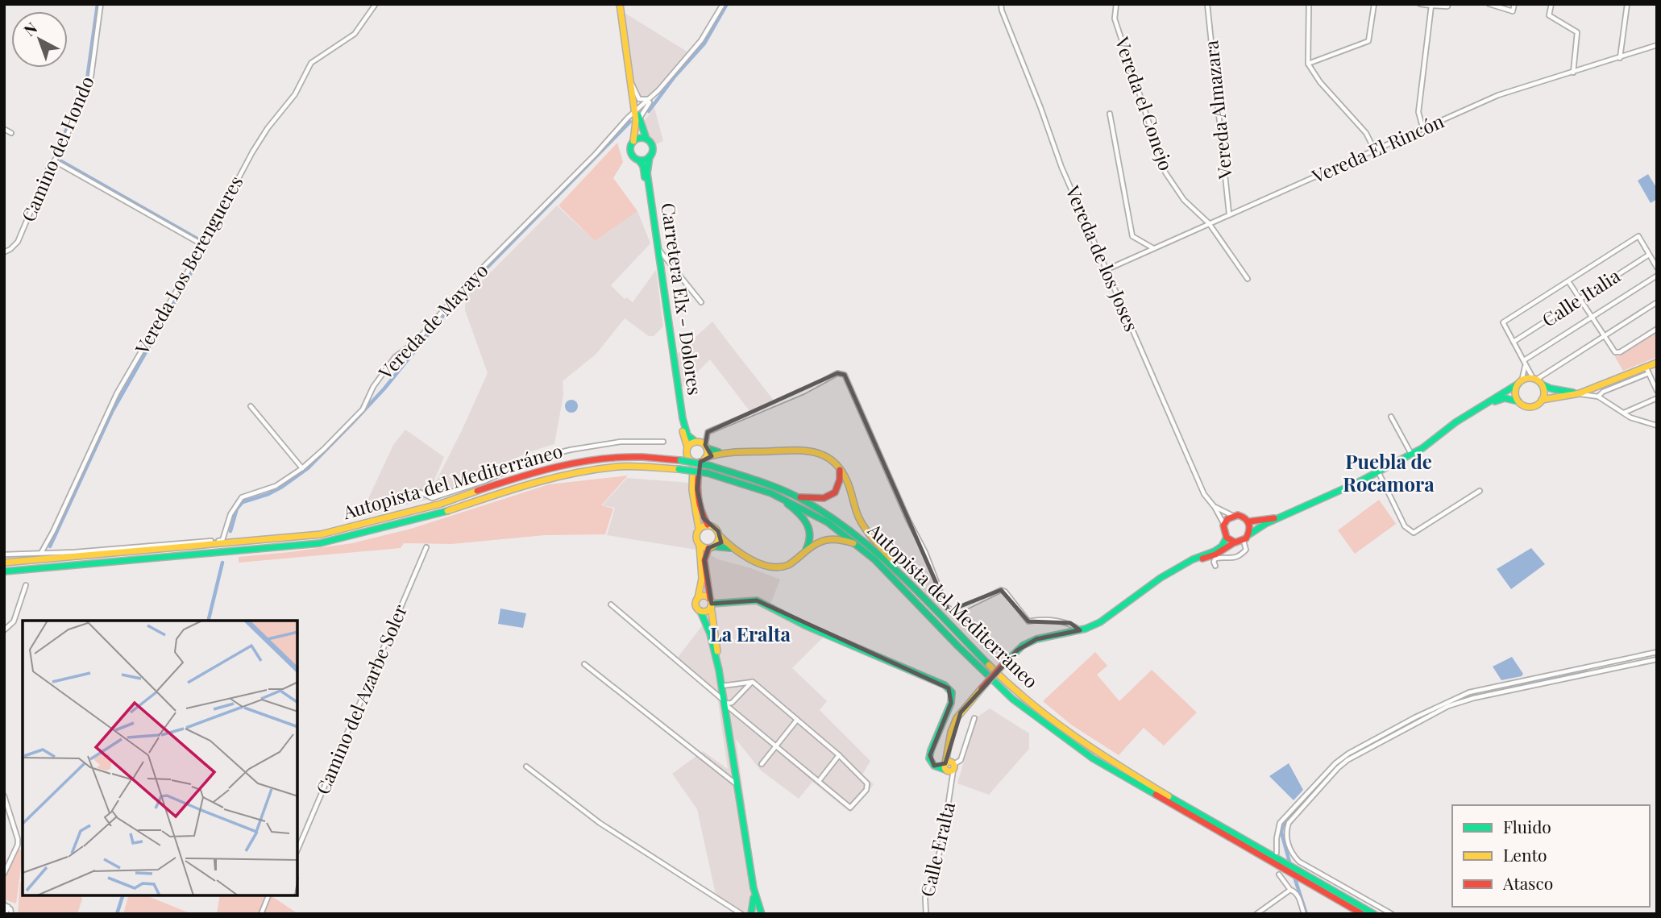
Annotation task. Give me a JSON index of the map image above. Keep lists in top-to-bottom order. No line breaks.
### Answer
{"streets":{"main road":["Carretera Elx - Dolores","Autopista del Mediterráneo"],"street":["Vereda el Conejo","Vereda Almazara","Camino del Hondo","Vereda El Rincón","Vereda de los Joses","Vereda Los Berengueres","Calle Italia","Vereda de Mayayo","Camino del Azarbe Soler","Calle Eralta"]},"crossings":[["Vereda el Conejo","Vereda El Rincón"],["Vereda Almazara","Vereda El Rincón"],["Vereda El Rincón","Vereda de los Joses"],["Vereda Los Berengueres","Vereda de Mayayo"]],"districts":["Puebla de Rocamora","La Eralta"],"legend":["Fluido","Lento","Atasco"],"north":"top left"}
